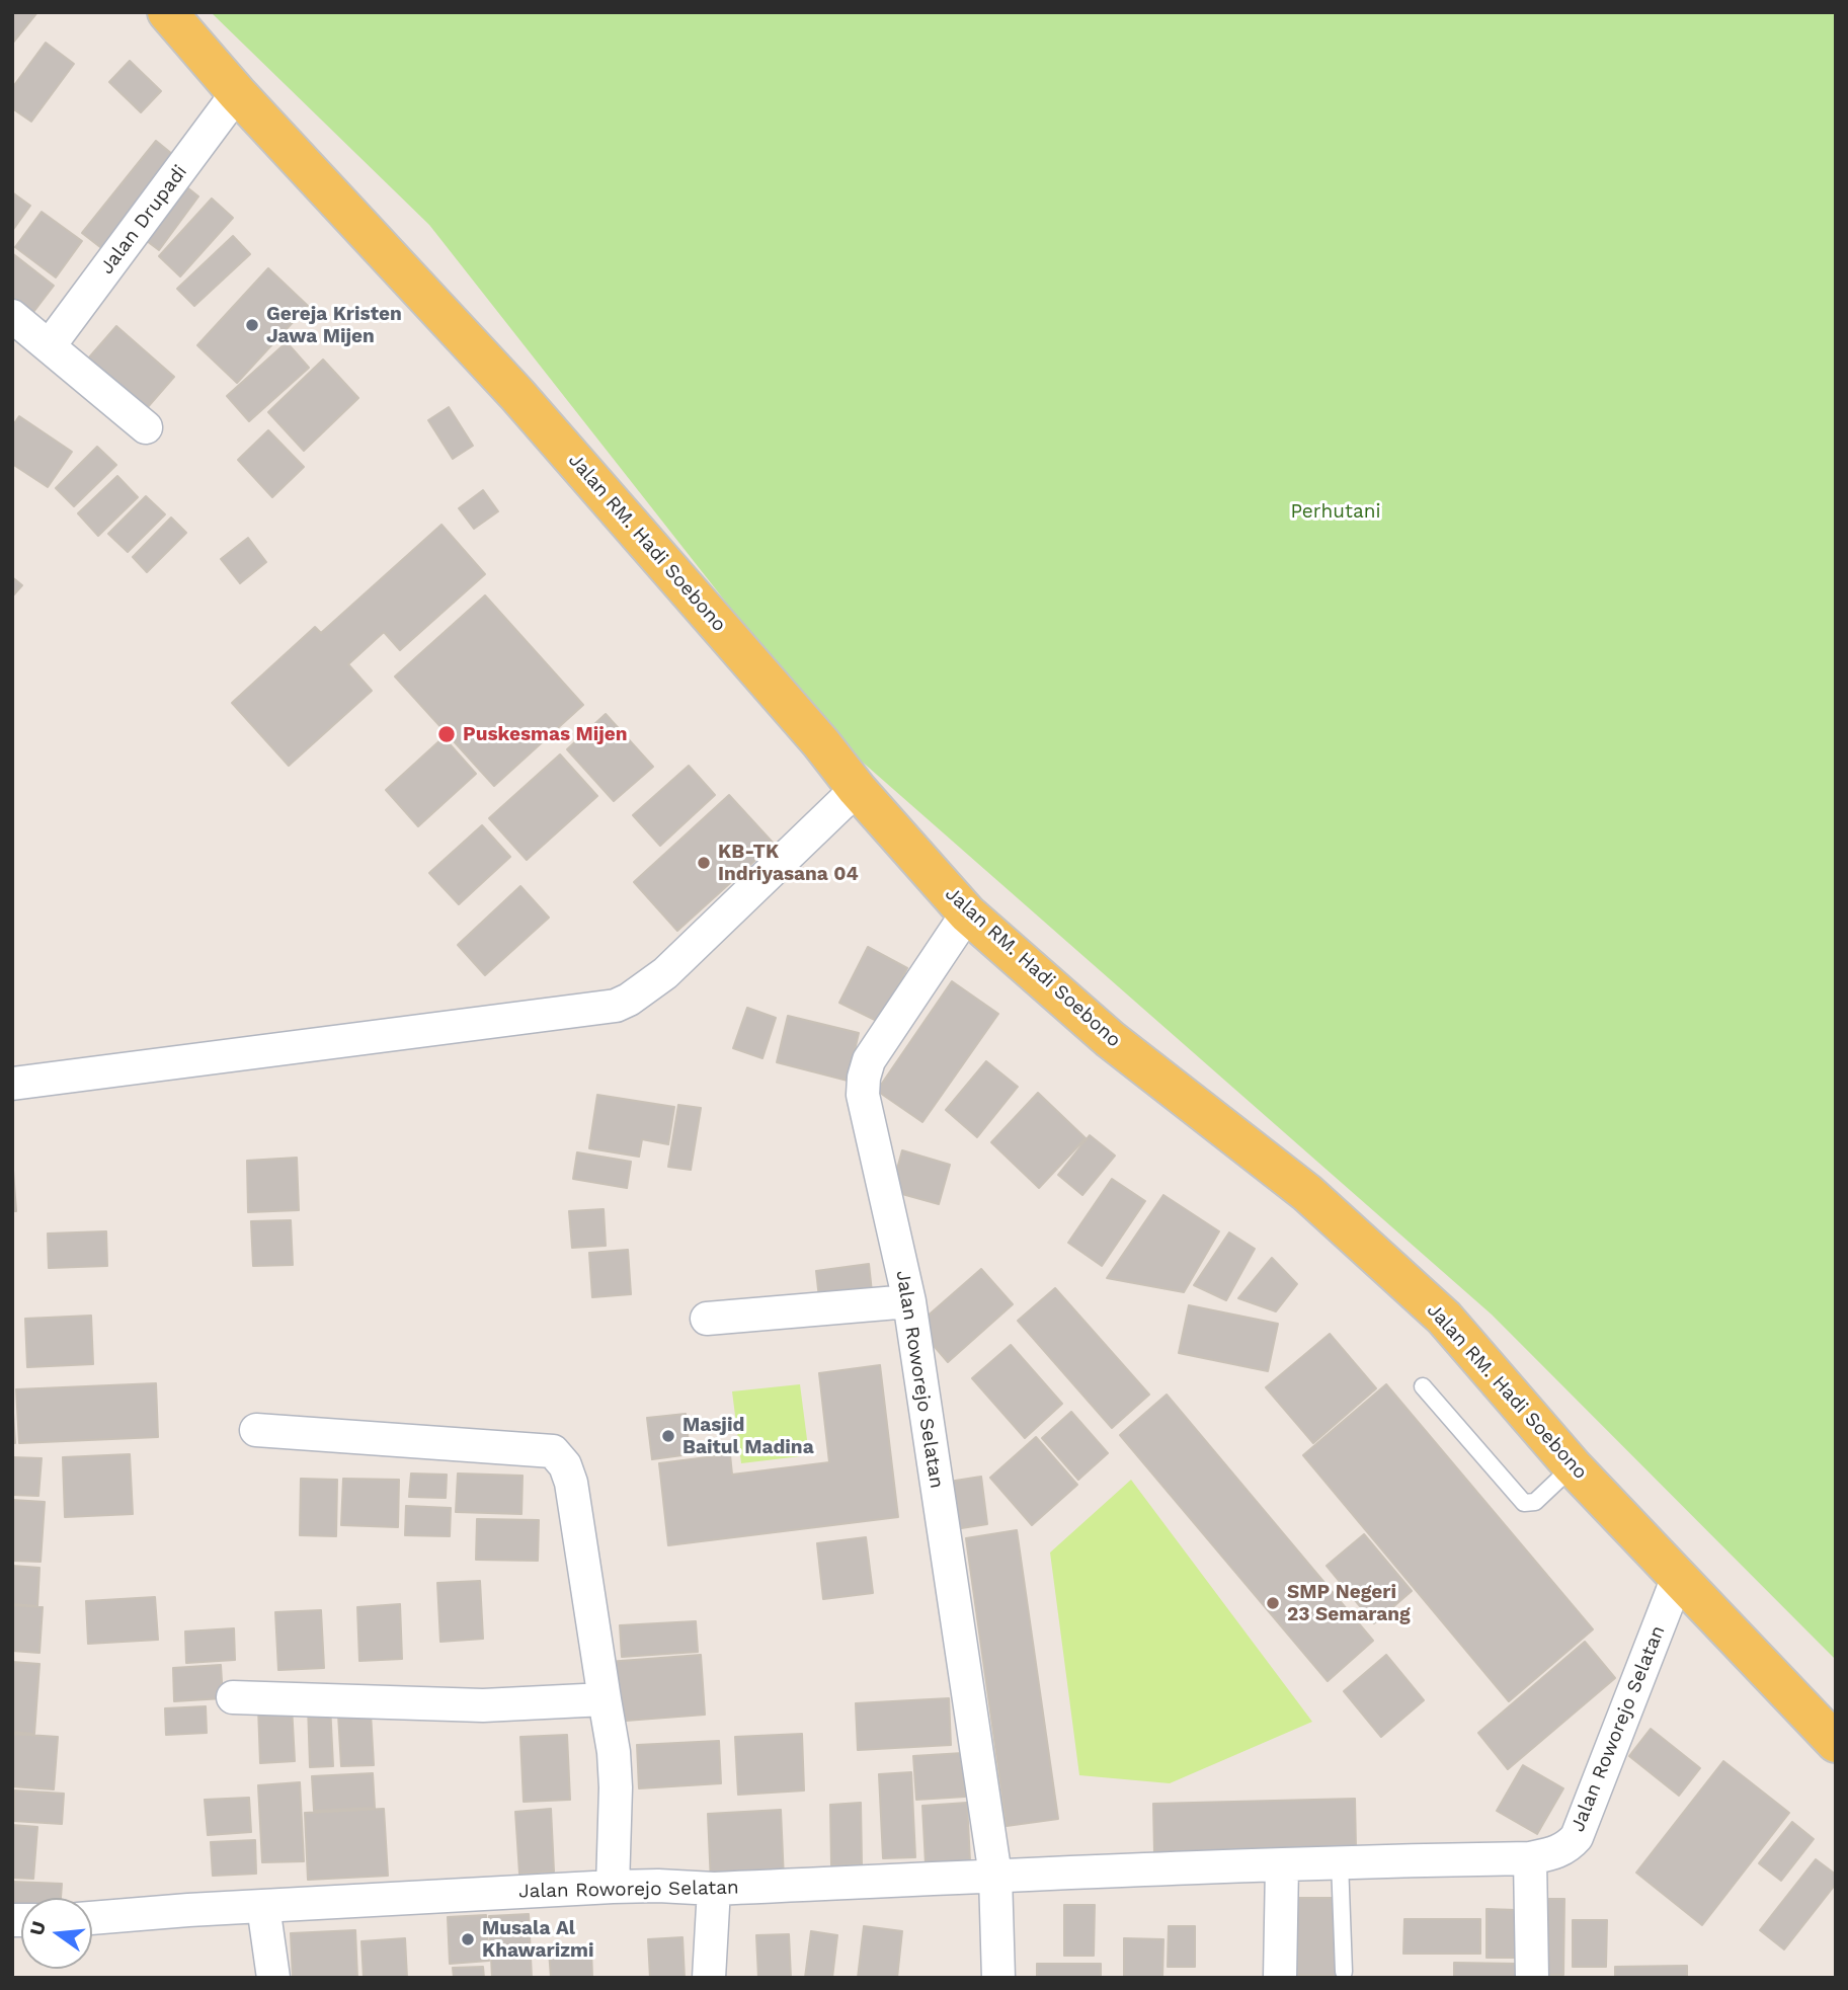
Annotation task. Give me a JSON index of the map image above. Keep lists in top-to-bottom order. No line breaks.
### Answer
{"streets":{"main road":["Jalan RM. Hadi Soebono"],"street":["Jalan Drupadi","Jalan Roworejo Selatan"]},"crossings":[["Jalan Drupadi","Jalan RM. Hadi Soebono"],["Jalan RM. Hadi Soebono","Jalan Roworejo Selatan"]],"parks":["Perhutani"],"places":["Gereja Kristen Jawa Mijen","Puskesmas Mijen","KB-TK Indriyasana 04","Masjid Baitul Madina","SMP Negeri 23 Semarang","Musala Al Khawarizmi"],"north":"left"}
